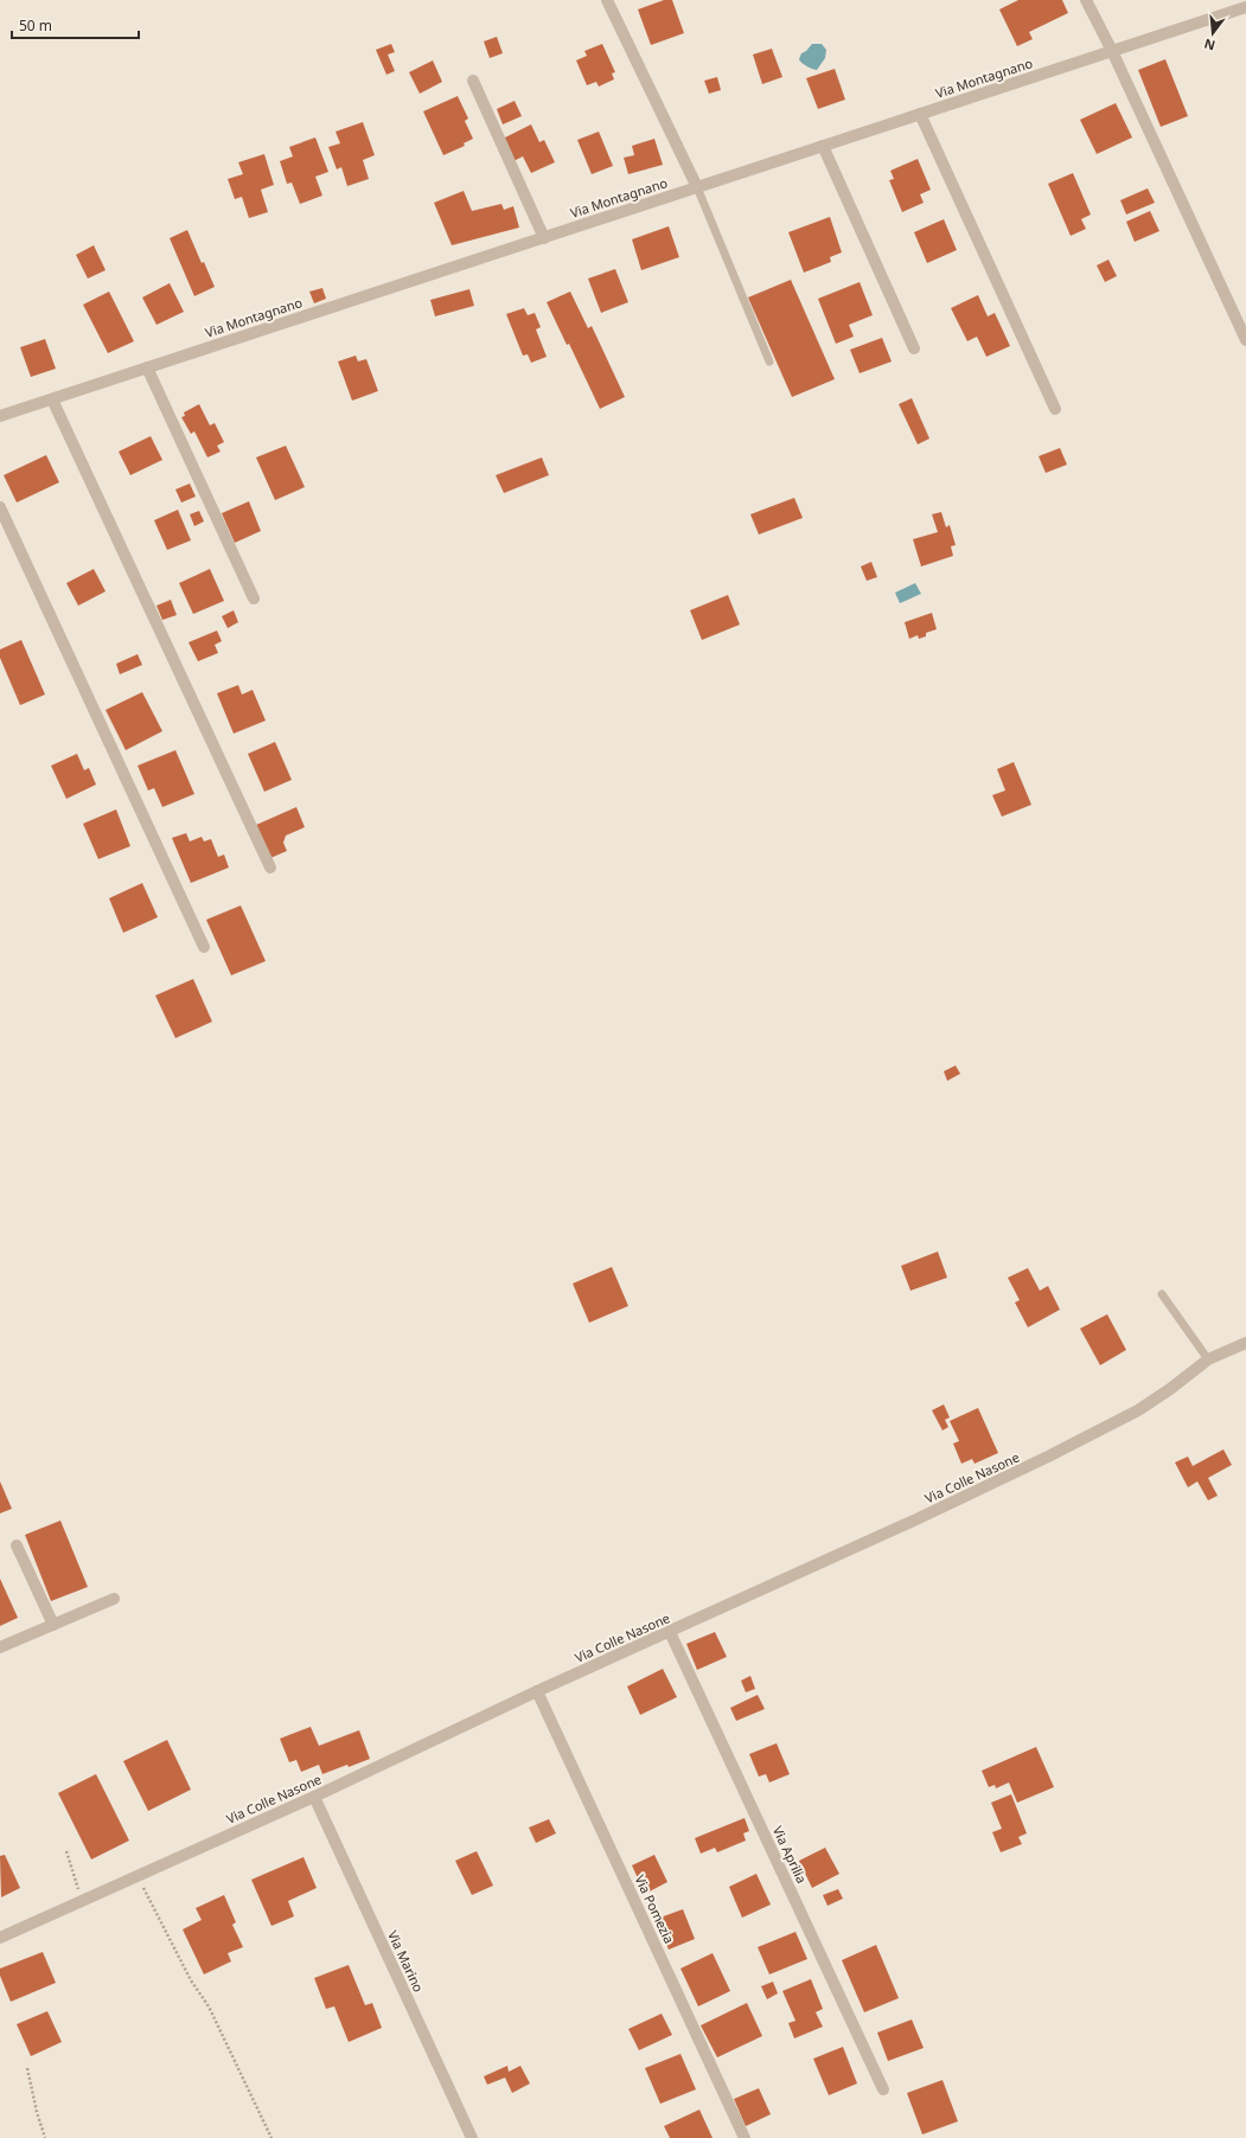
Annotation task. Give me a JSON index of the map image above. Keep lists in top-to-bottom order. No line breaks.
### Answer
{"streets":{"street":["Via Montagnano","Via Colle Nasone","Via Aprilia","Via Pomezia","Via Marino"]},"crossings":[["Via Colle Nasone","Via Aprilia"],["Via Colle Nasone","Via Pomezia"],["Via Colle Nasone","Via Marino"]],"scale_bar":"50 m","north":"bottom"}
